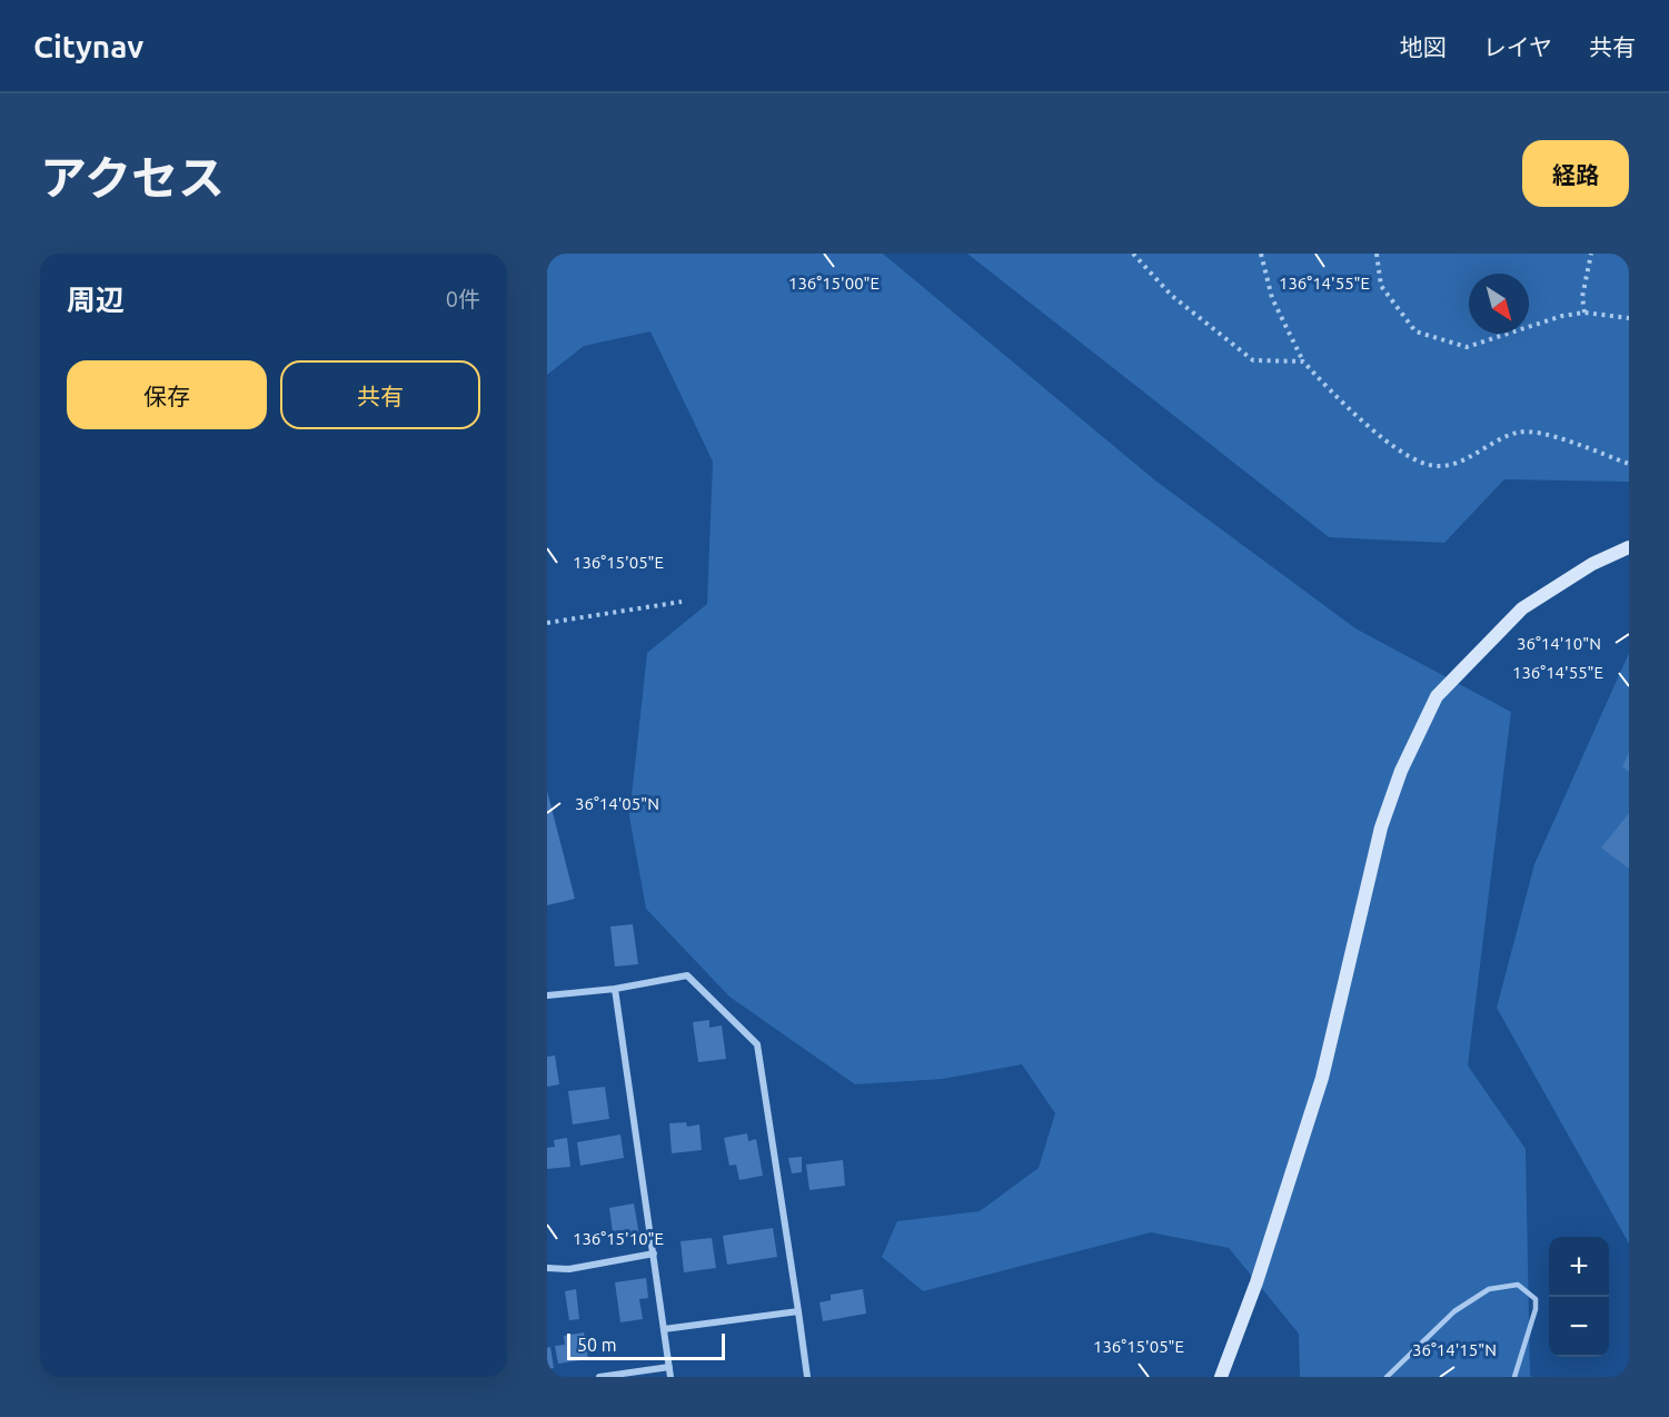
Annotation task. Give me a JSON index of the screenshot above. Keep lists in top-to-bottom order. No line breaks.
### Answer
{"scale_bar":"50 m","north":"bottom right","page":{"header":"Citynav","nav":["地図","レイヤ","共有"],"title":"アクセス","buttons":["経路",["保存","共有"]],"heading":["周辺","0件"],"map_buttons":["+","−"],"scale":"50 m"},"coordinates":["136°15'00\"E","136°14'55\"E","136°15'05\"E","36°14'10\"N","36°14'05\"N","136°15'10\"E","36°14'15\"N"]}
